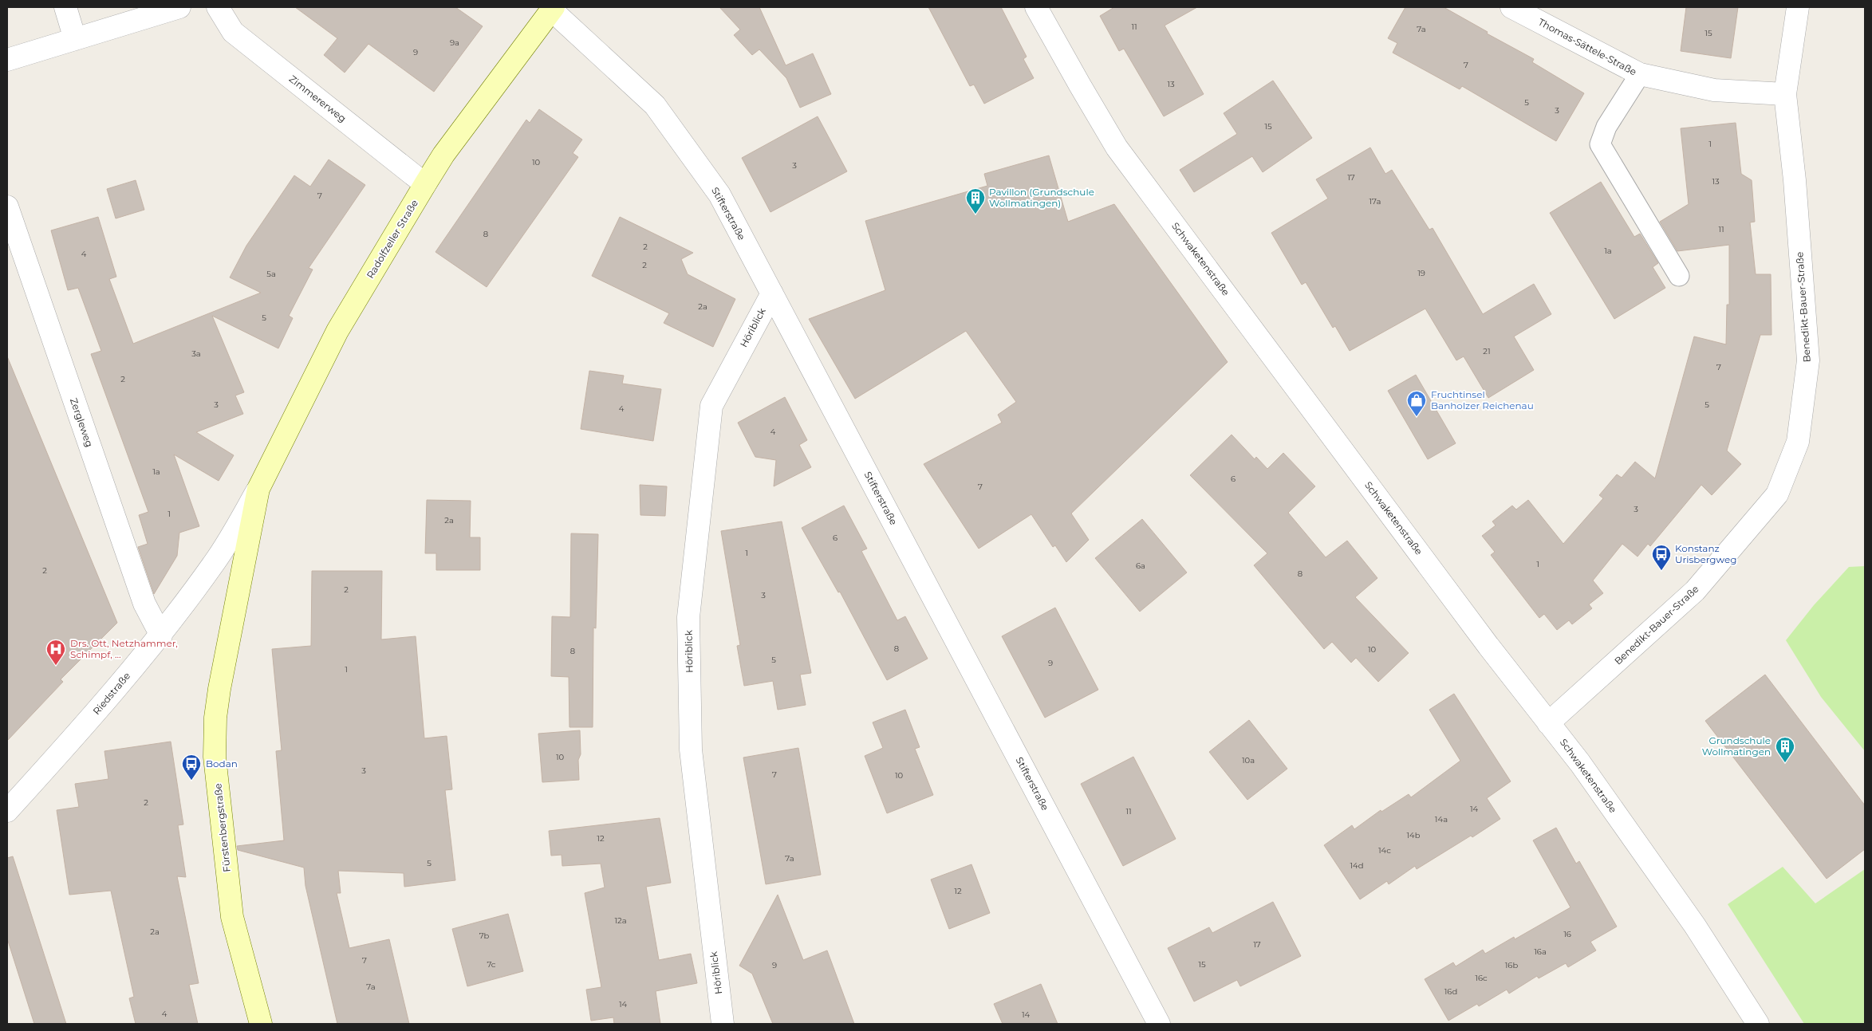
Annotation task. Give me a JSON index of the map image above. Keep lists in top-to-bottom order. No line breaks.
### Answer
{"streets":{"main road":["Radolfzeller Straße","Fürstenbergstraße"],"street":["Thomas-Sättele-Straße","Zimmererweg","Stifterstraße","Schwaketenstraße","Benedikt-Bauer-Straße","Höriblick","Zergleweg","Riedstraße"]},"crossings":[["Thomas-Sättele-Straße","Benedikt-Bauer-Straße"],["Zimmererweg","Radolfzeller Straße"],["Stifterstraße","Radolfzeller Straße"],["Stifterstraße","Höriblick"],["Radolfzeller Straße","Riedstraße"],["Radolfzeller Straße","Fürstenbergstraße"],["Schwaketenstraße","Benedikt-Bauer-Straße"],["Zergleweg","Riedstraße"],["Riedstraße","Fürstenbergstraße"]],"places":{"building":["Pavillon (Grundschule Wollmatingen)","Grundschule Wollmatingen"],"shop":["Fruchtinsel Banholzer Reichenau"],"bus stop":["Konstanz Urisbergweg","Bodan"],"hospital":["Drs. Ott, Netzhammer, Schimpf, ..."]},"house_numbers":["11","7a","15","9a","9","7","13","5","3","15","1","10","3","17","13","7","17a","11","8","2","1a","4","2","19","5a","2a","5","21","3a","7","2","3","5","4","4","1a","6","7","3","1","2a","6","1","1","6a","2","8","2","3","8","10","8","5","9","1","10","10a","3","7","10","2","14","11","14a","14b","12","14c","7a","5","14d","12","12a","2a","16","7b","17","16a","7","7c","15","9","16b","16c","7a","16d","14","4","14"]}
